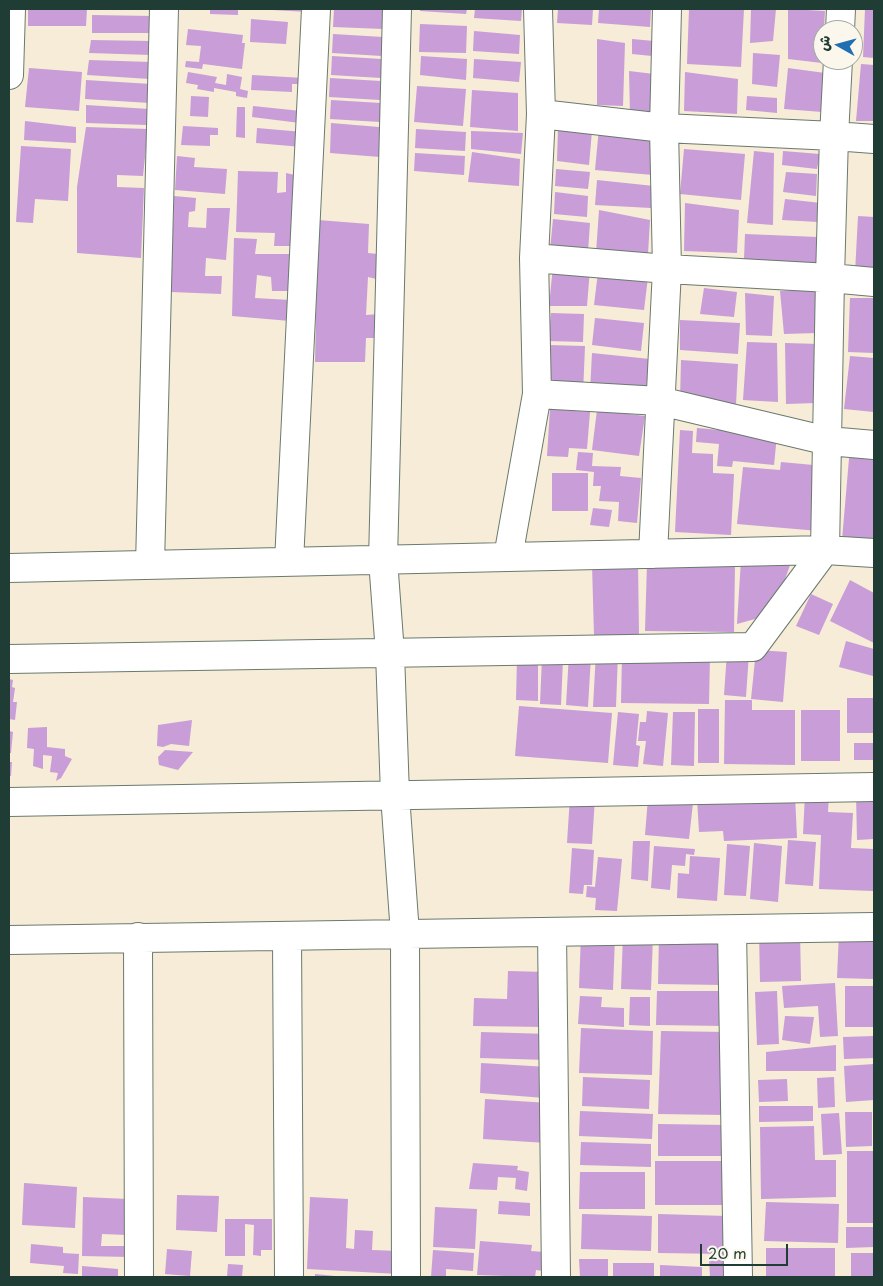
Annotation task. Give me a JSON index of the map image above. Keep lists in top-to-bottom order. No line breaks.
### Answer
{"scale_bar":"20 m","north":"left"}
